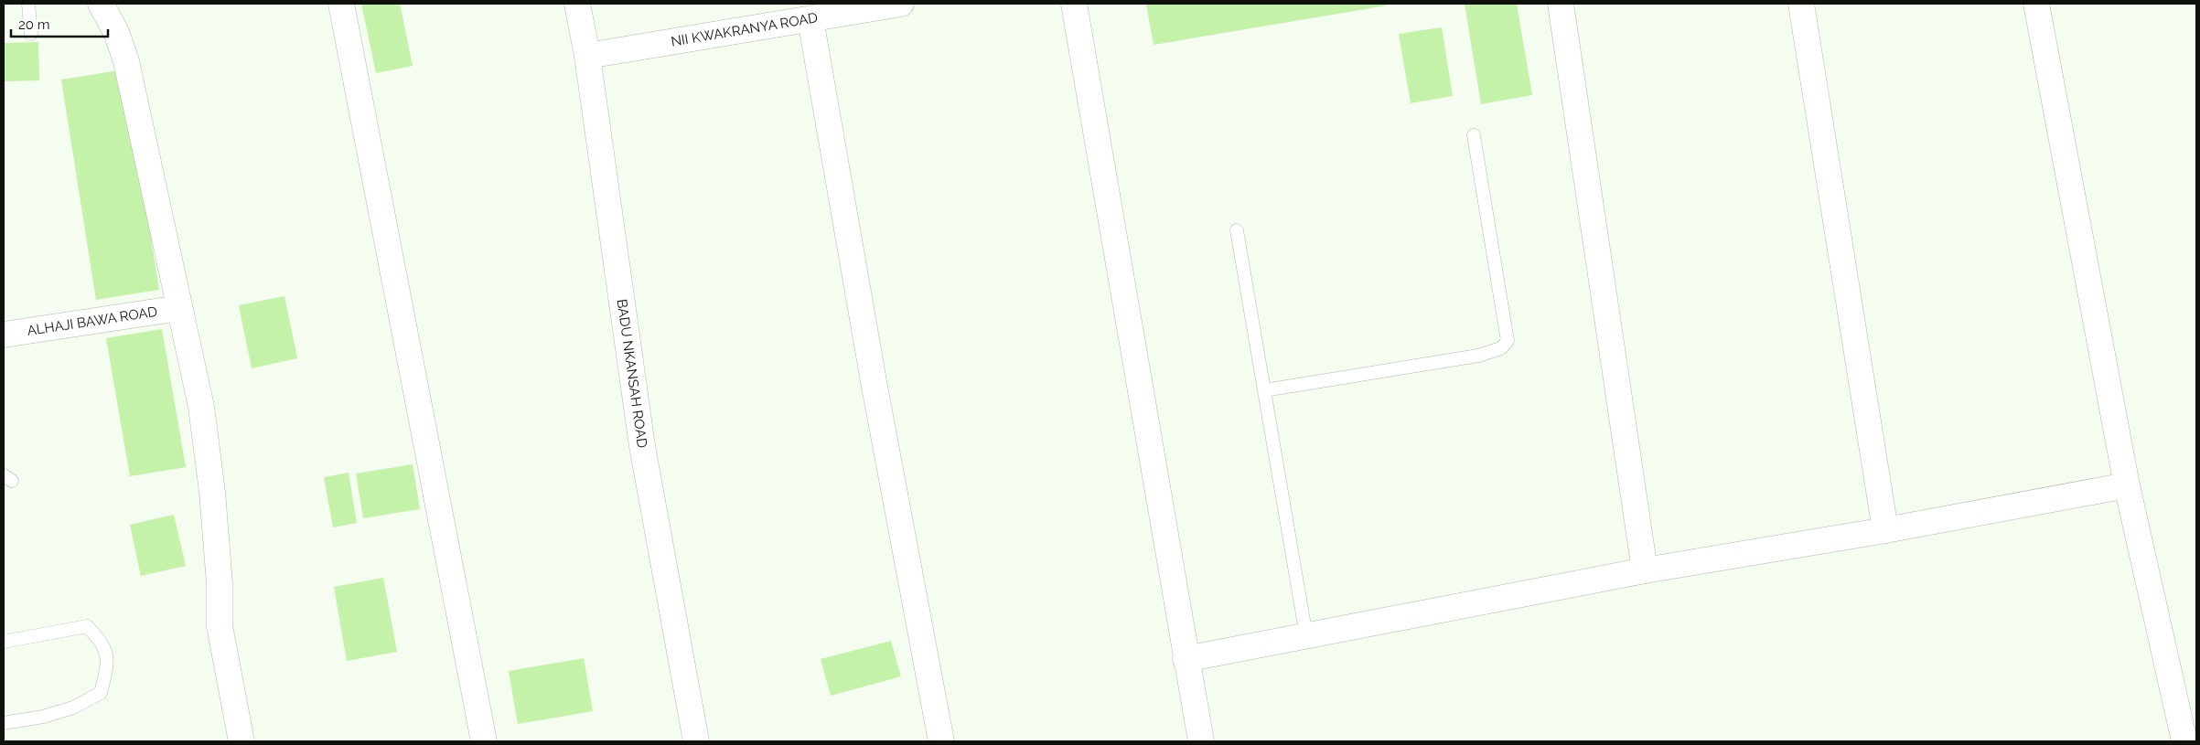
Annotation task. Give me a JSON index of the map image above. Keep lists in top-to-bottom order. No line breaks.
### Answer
{"streets":{"street":["NII KWAKRANYA ROAD","ALHAJI BAWA ROAD","BADU NKANSAH ROAD"]},"crossings":[["NII KWAKRANYA ROAD","BADU NKANSAH ROAD"]],"scale_bar":"20 m"}
